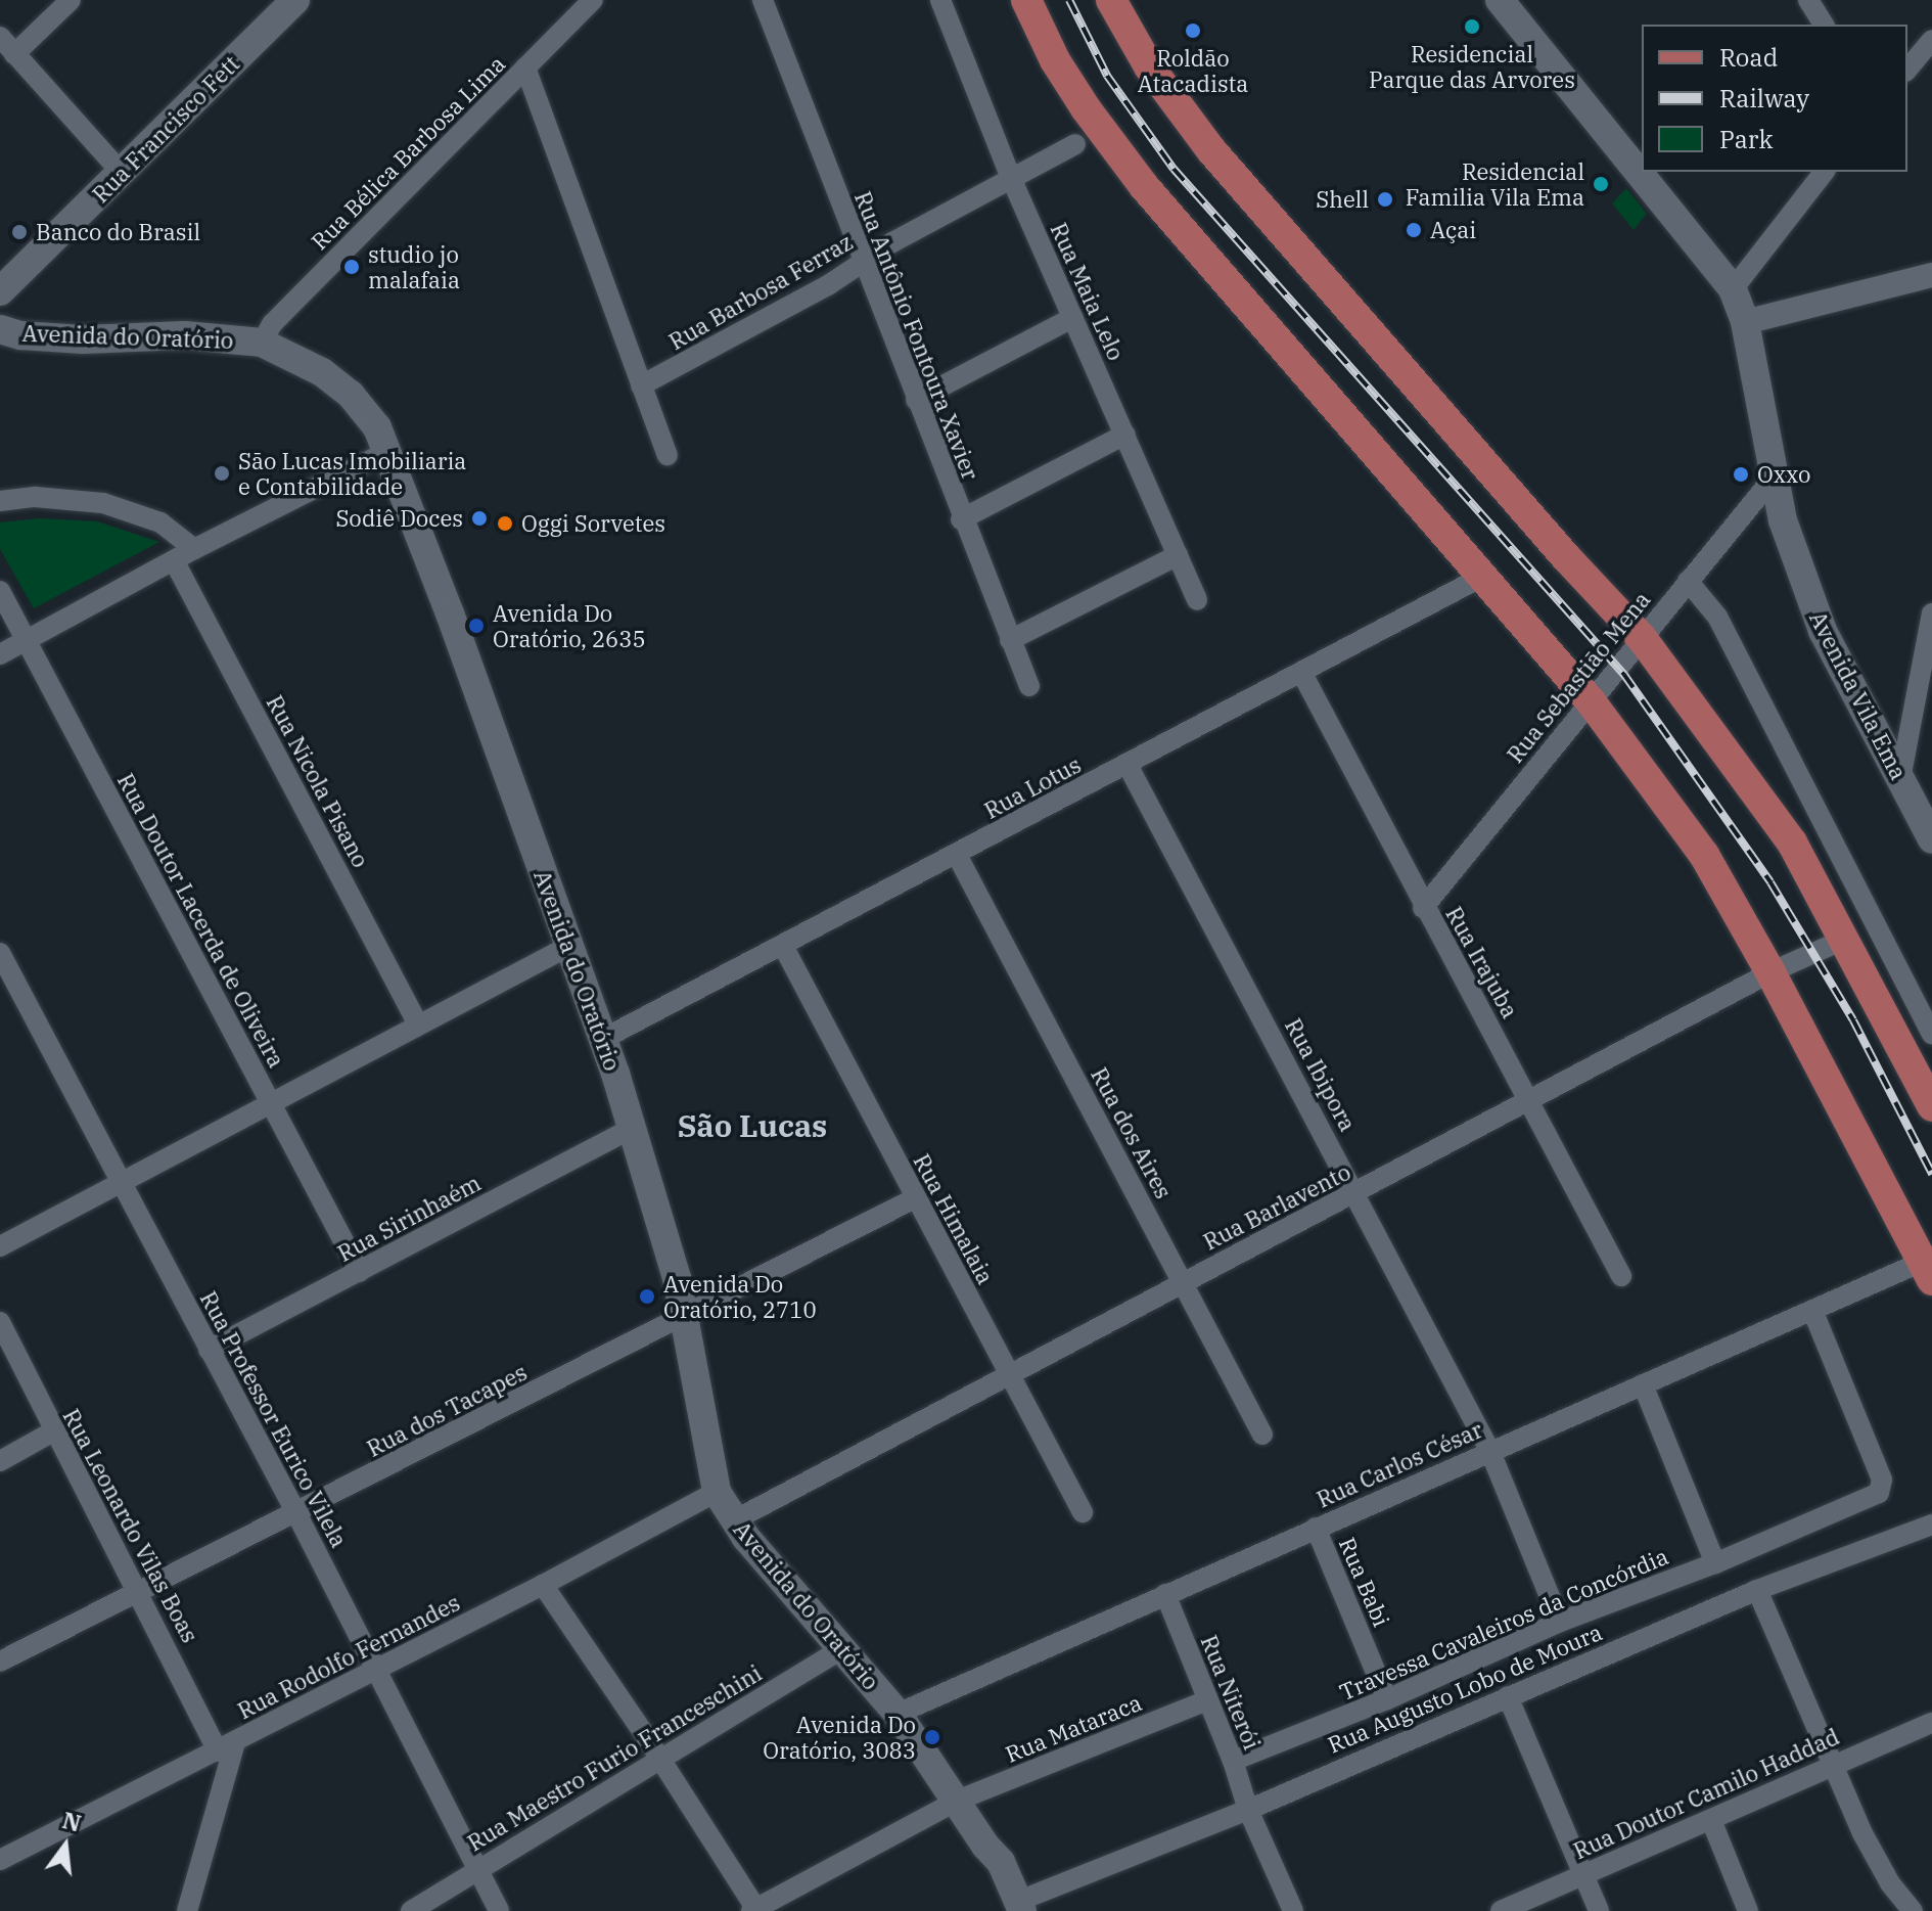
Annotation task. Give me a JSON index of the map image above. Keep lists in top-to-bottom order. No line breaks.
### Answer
{"streets":{"main road":["Rua Francisco Fett","Avenida do Oratório","Avenida Vila Ema"],"street":["Rua Bélica Barbosa Lima","Rua Barbosa Ferraz","Rua Maia Lelo","Rua Antônio Fontoura Xavier","Rua Sebastião Mena","Rua Nicola Pisano","Rua Lotus","Rua Doutor Lacerda de Oliveira","Rua Irajuba","Rua Ibipora","Rua dos Aires","Rua Barlavento","Rua Sirinhaém","Rua Himalaia","Rua dos Tacapes","Rua Professor Eurico Vilela","Rua Carlos César","Rua Leonardo Vilas Boas","Rua Babi","Travessa Cavaleiros da Concórdia","Rua Rodolfo Fernandes","Rua Augusto Lobo de Moura","Rua Niterói","Rua Mataraca","Rua Maestro Furio Franceschini","Rua Doutor Camilo Haddad"]},"crossings":[["Rua Bélica Barbosa Lima","Avenida do Oratório"],["Rua Barbosa Ferraz","Rua Maia Lelo"],["Rua Barbosa Ferraz","Rua Antônio Fontoura Xavier"],["Avenida do Oratório","Rua Lotus"],["Avenida do Oratório","Rua Barlavento"],["Avenida do Oratório","Rua Sirinhaém"],["Avenida do Oratório","Rua dos Tacapes"],["Avenida do Oratório","Rua Carlos César"],["Avenida do Oratório","Rua Rodolfo Fernandes"],["Avenida do Oratório","Rua Augusto Lobo de Moura"],["Avenida do Oratório","Rua Mataraca"],["Avenida do Oratório","Rua Maestro Furio Franceschini"],["Rua Sebastião Mena","Avenida Vila Ema"],["Rua Sebastião Mena","Rua Irajuba"],["Rua Lotus","Rua Irajuba"],["Rua Lotus","Rua Ibipora"],["Rua Lotus","Rua dos Aires"],["Rua Lotus","Rua Himalaia"],["Rua Doutor Lacerda de Oliveira","Rua Sirinhaém"],["Rua Irajuba","Rua Barlavento"],["Rua Ibipora","Rua Barlavento"],["Rua Ibipora","Rua Carlos César"],["Rua Ibipora","Travessa Cavaleiros da Concórdia"],["Rua dos Aires","Rua Barlavento"],["Rua Barlavento","Rua Himalaia"],["Rua Sirinhaém","Rua Professor Eurico Vilela"],["Rua Himalaia","Rua dos Tacapes"],["Rua dos Tacapes","Rua Professor Eurico Vilela"],["Rua dos Tacapes","Rua Leonardo Vilas Boas"],["Rua Professor Eurico Vilela","Rua Rodolfo Fernandes"],["Rua Professor Eurico Vilela","Rua Maestro Furio Franceschini"],["Rua Carlos César","Rua Babi"],["Rua Carlos César","Travessa Cavaleiros da Concórdia"],["Rua Carlos César","Rua Niterói"],["Rua Leonardo Vilas Boas","Rua Rodolfo Fernandes"],["Rua Babi","Travessa Cavaleiros da Concórdia"],["Travessa Cavaleiros da Concórdia","Rua Niterói"],["Rua Augusto Lobo de Moura","Rua Niterói"],["Rua Niterói","Rua Mataraca"]],"districts":["São Lucas"],"places":["Residencial Parque das Arvores","Roldão Atacadista","Residencial Familia Vila Ema","Shell","Açai","Banco do Brasil","studio jo malafaia","São Lucas Imobiliaria e Contabilidade","Oxxo","Sodiê Doces","Oggi Sorvetes","Avenida Do Oratório, 2635","Avenida Do Oratório, 2710","Avenida Do Oratório, 3083"],"legend":["Road","Railway","Park"],"north":"top"}
